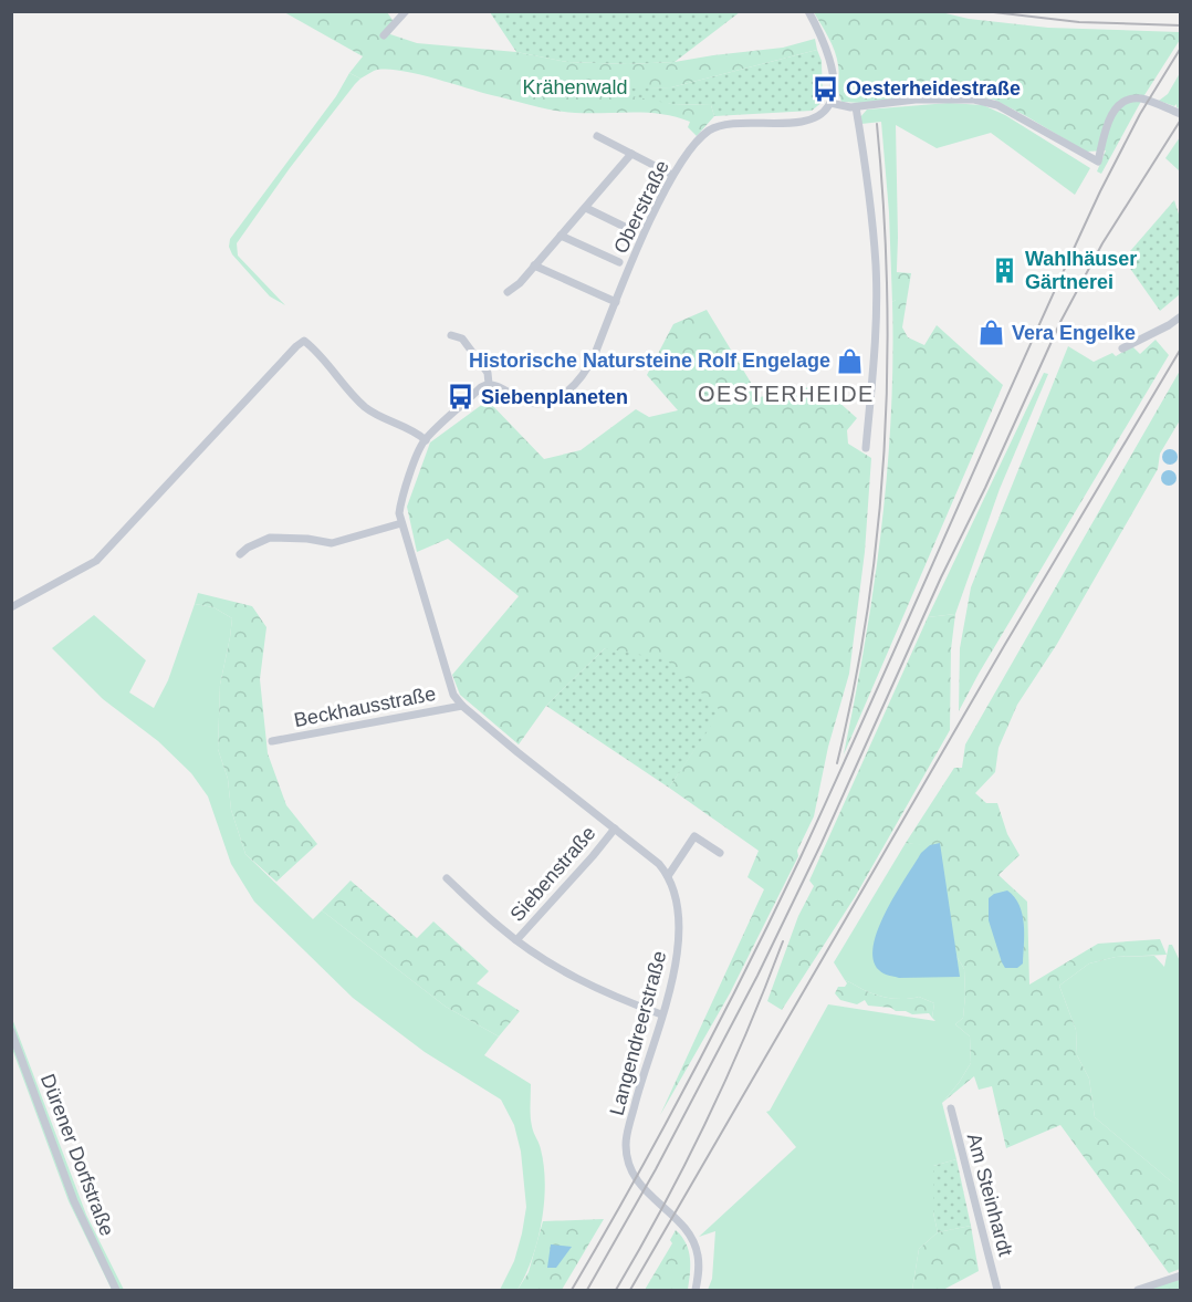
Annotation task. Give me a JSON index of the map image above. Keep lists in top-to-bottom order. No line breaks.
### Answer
{"streets":{"street":["Oberstraße","Beckhausstraße","Siebenstraße","Langendreerstraße","Dürener Dorfstraße","Am Steinhardt"]},"crossings":[["Beckhausstraße","Langendreerstraße"],["Siebenstraße","Langendreerstraße"]],"districts":["OESTERHEIDE"],"parks":["Krähenwald"],"places":{"bus stop":["Oesterheidestraße","Siebenplaneten"],"building":["Wahlhäuser Gärtnerei"],"shop":["Vera Engelke","Historische Natursteine Rolf Engelage"]}}
